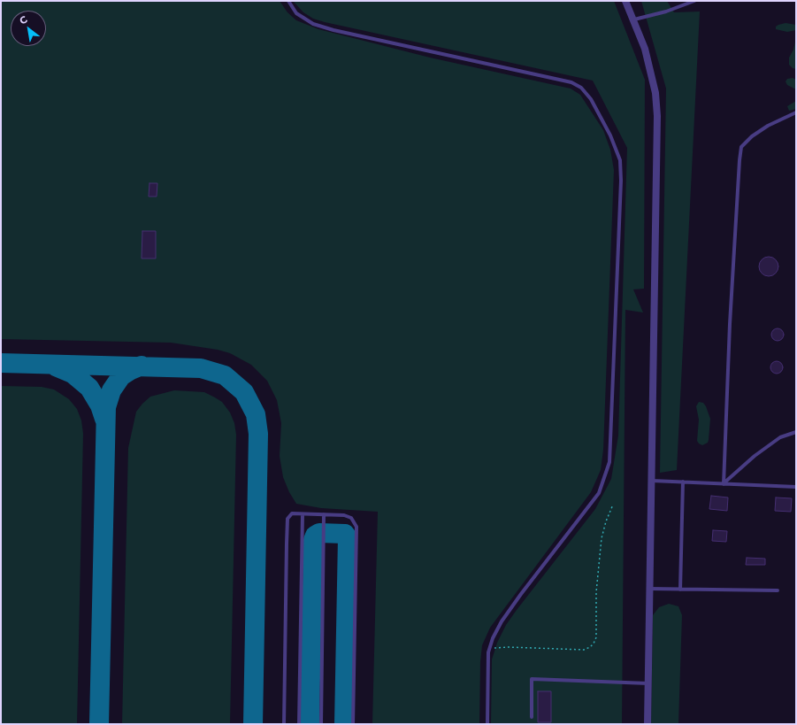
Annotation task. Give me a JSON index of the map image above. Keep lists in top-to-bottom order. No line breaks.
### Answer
{"north":"top left"}
